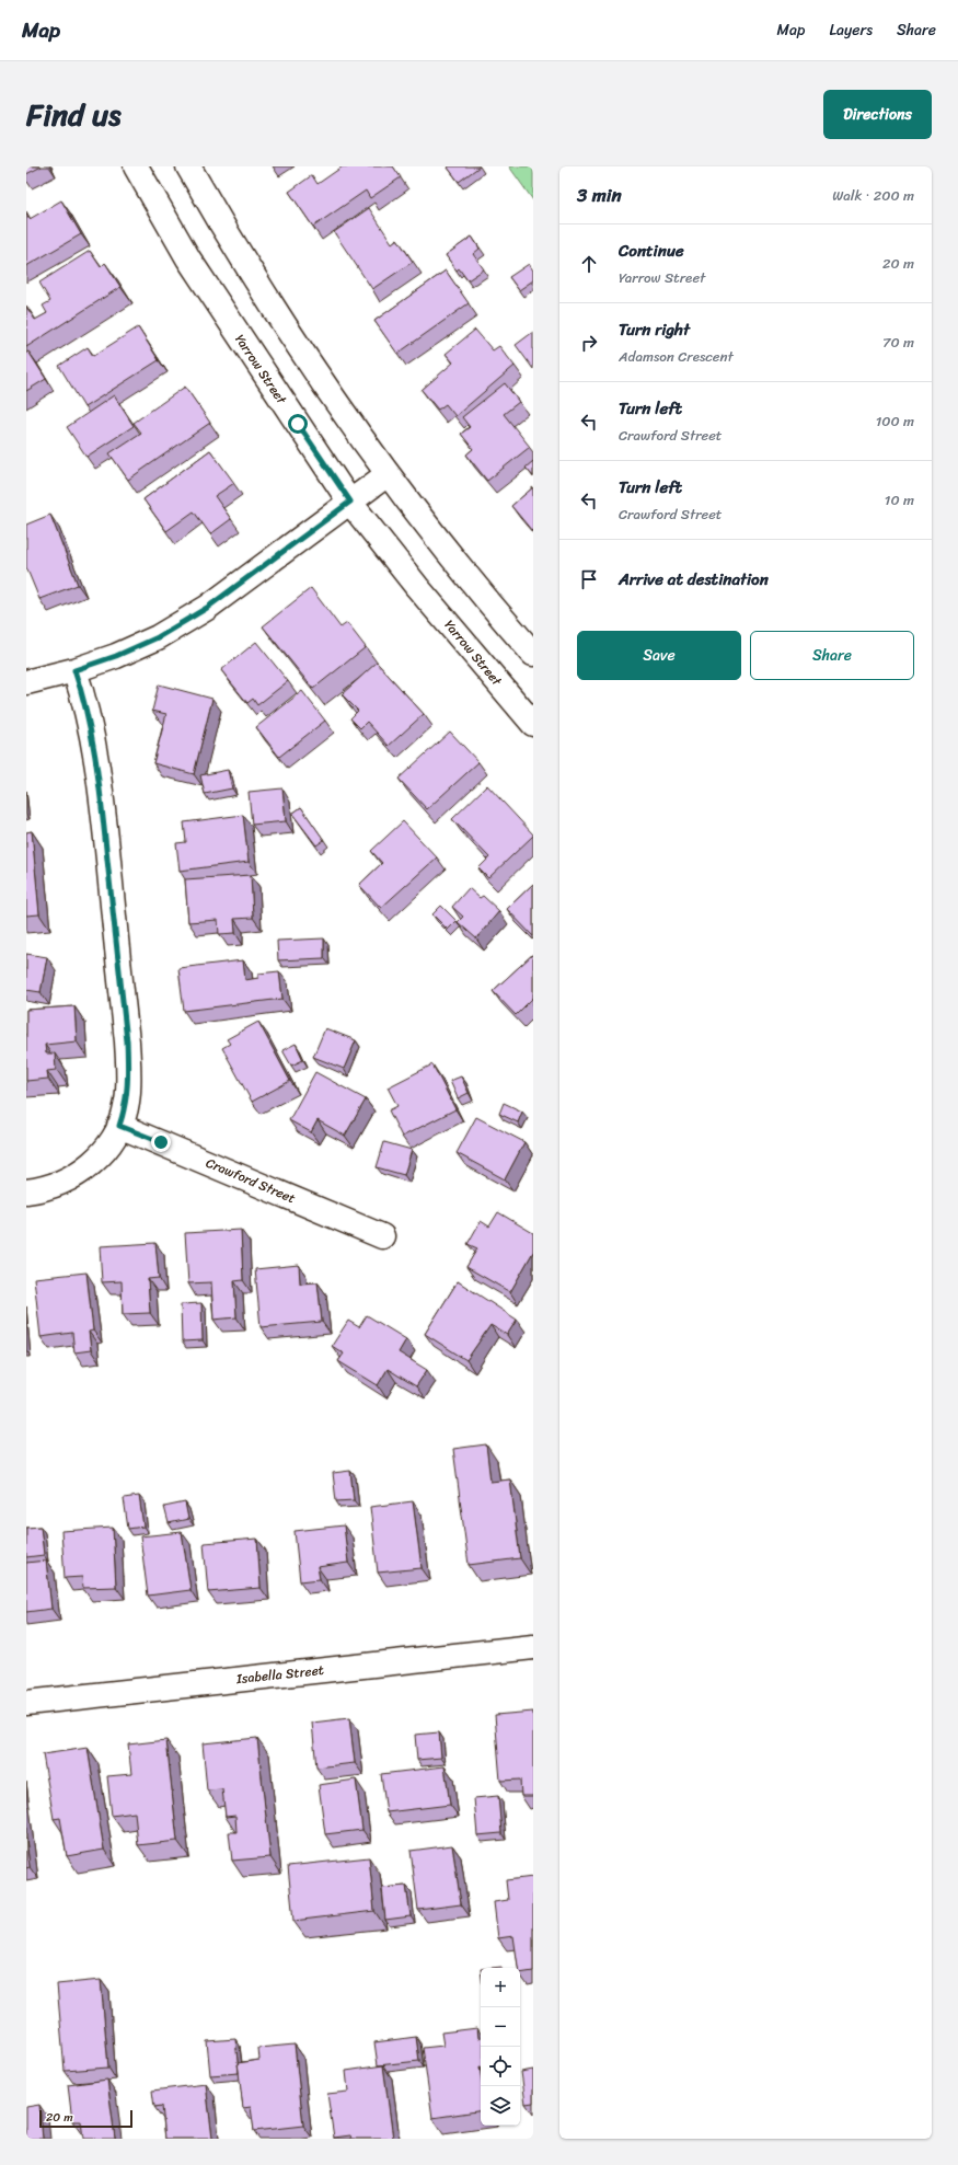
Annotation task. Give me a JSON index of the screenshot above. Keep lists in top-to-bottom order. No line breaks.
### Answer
{"streets":{"street":["Yarrow Street","Crawford Street","Isabella Street"]},"scale_bar":"20 m","page":{"header":"Map","nav":["Map","Layers","Share"],"title":"Find us","buttons":["Directions",["Save","Share"]],"heading":["3 min","Walk · 200 m"],"list":[["Continue","Yarrow Street","20 m"],["Turn right","Adamson Crescent","70 m"],["Turn left","Crawford Street","100 m"],["Turn left","Crawford Street","10 m"],"Arrive at destination"],"map_buttons":["+","−"],"scale":"20 m"}}
